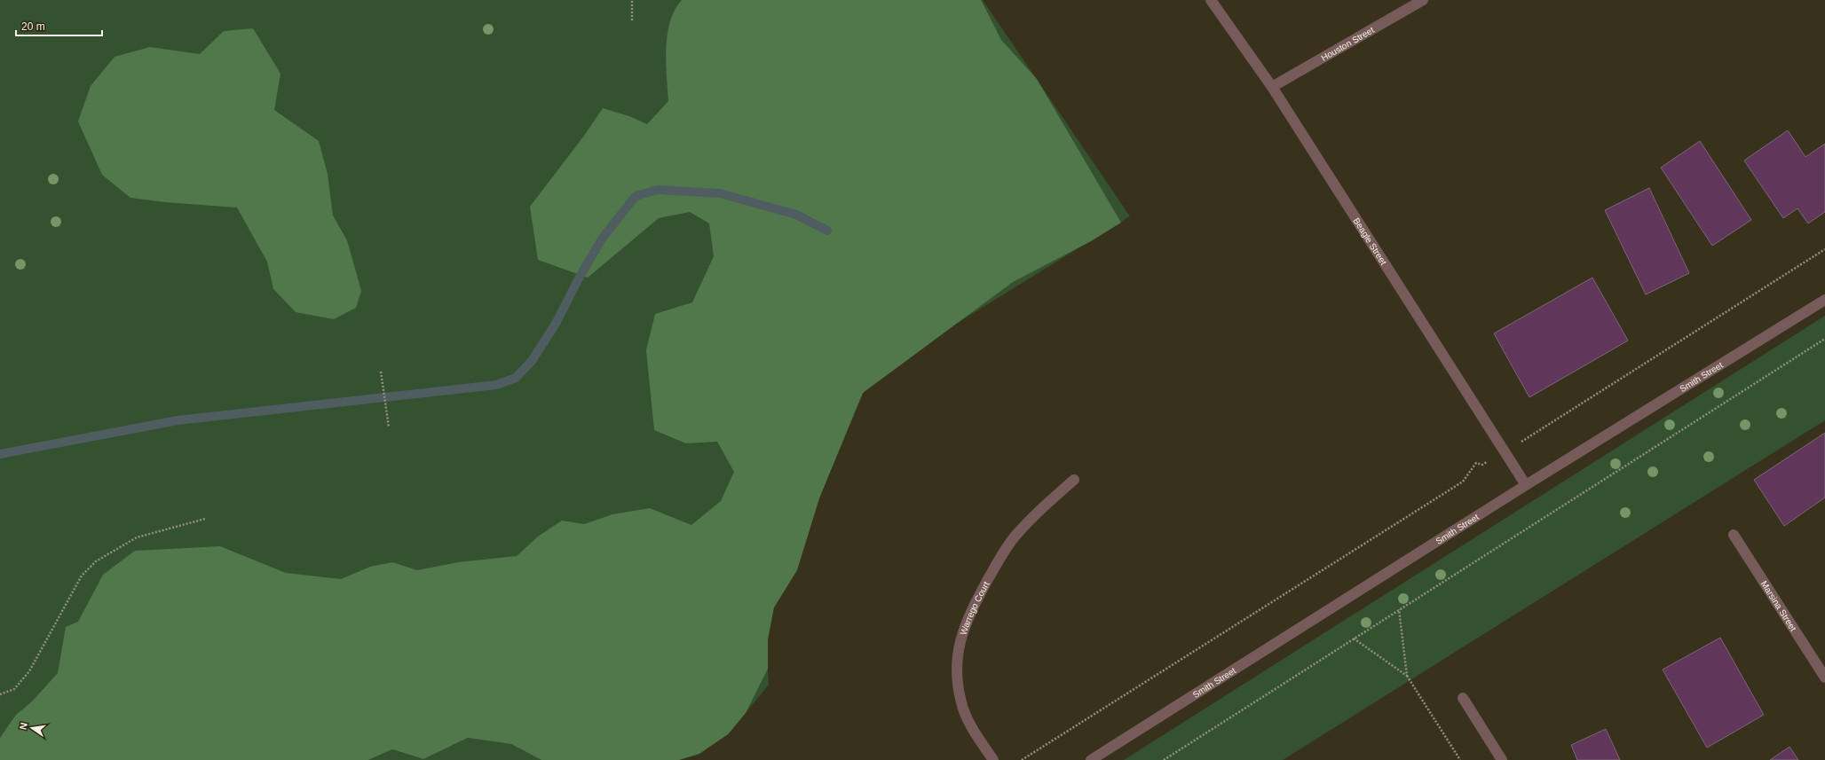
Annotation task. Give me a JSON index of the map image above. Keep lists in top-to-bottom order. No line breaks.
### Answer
{"streets":{"street":["Houston Street","Beagle Street","Smith Street","Marsina Street","Warrego Court"]},"crossings":[["Houston Street","Beagle Street"],["Beagle Street","Smith Street"]],"scale_bar":"20 m","north":"left"}
